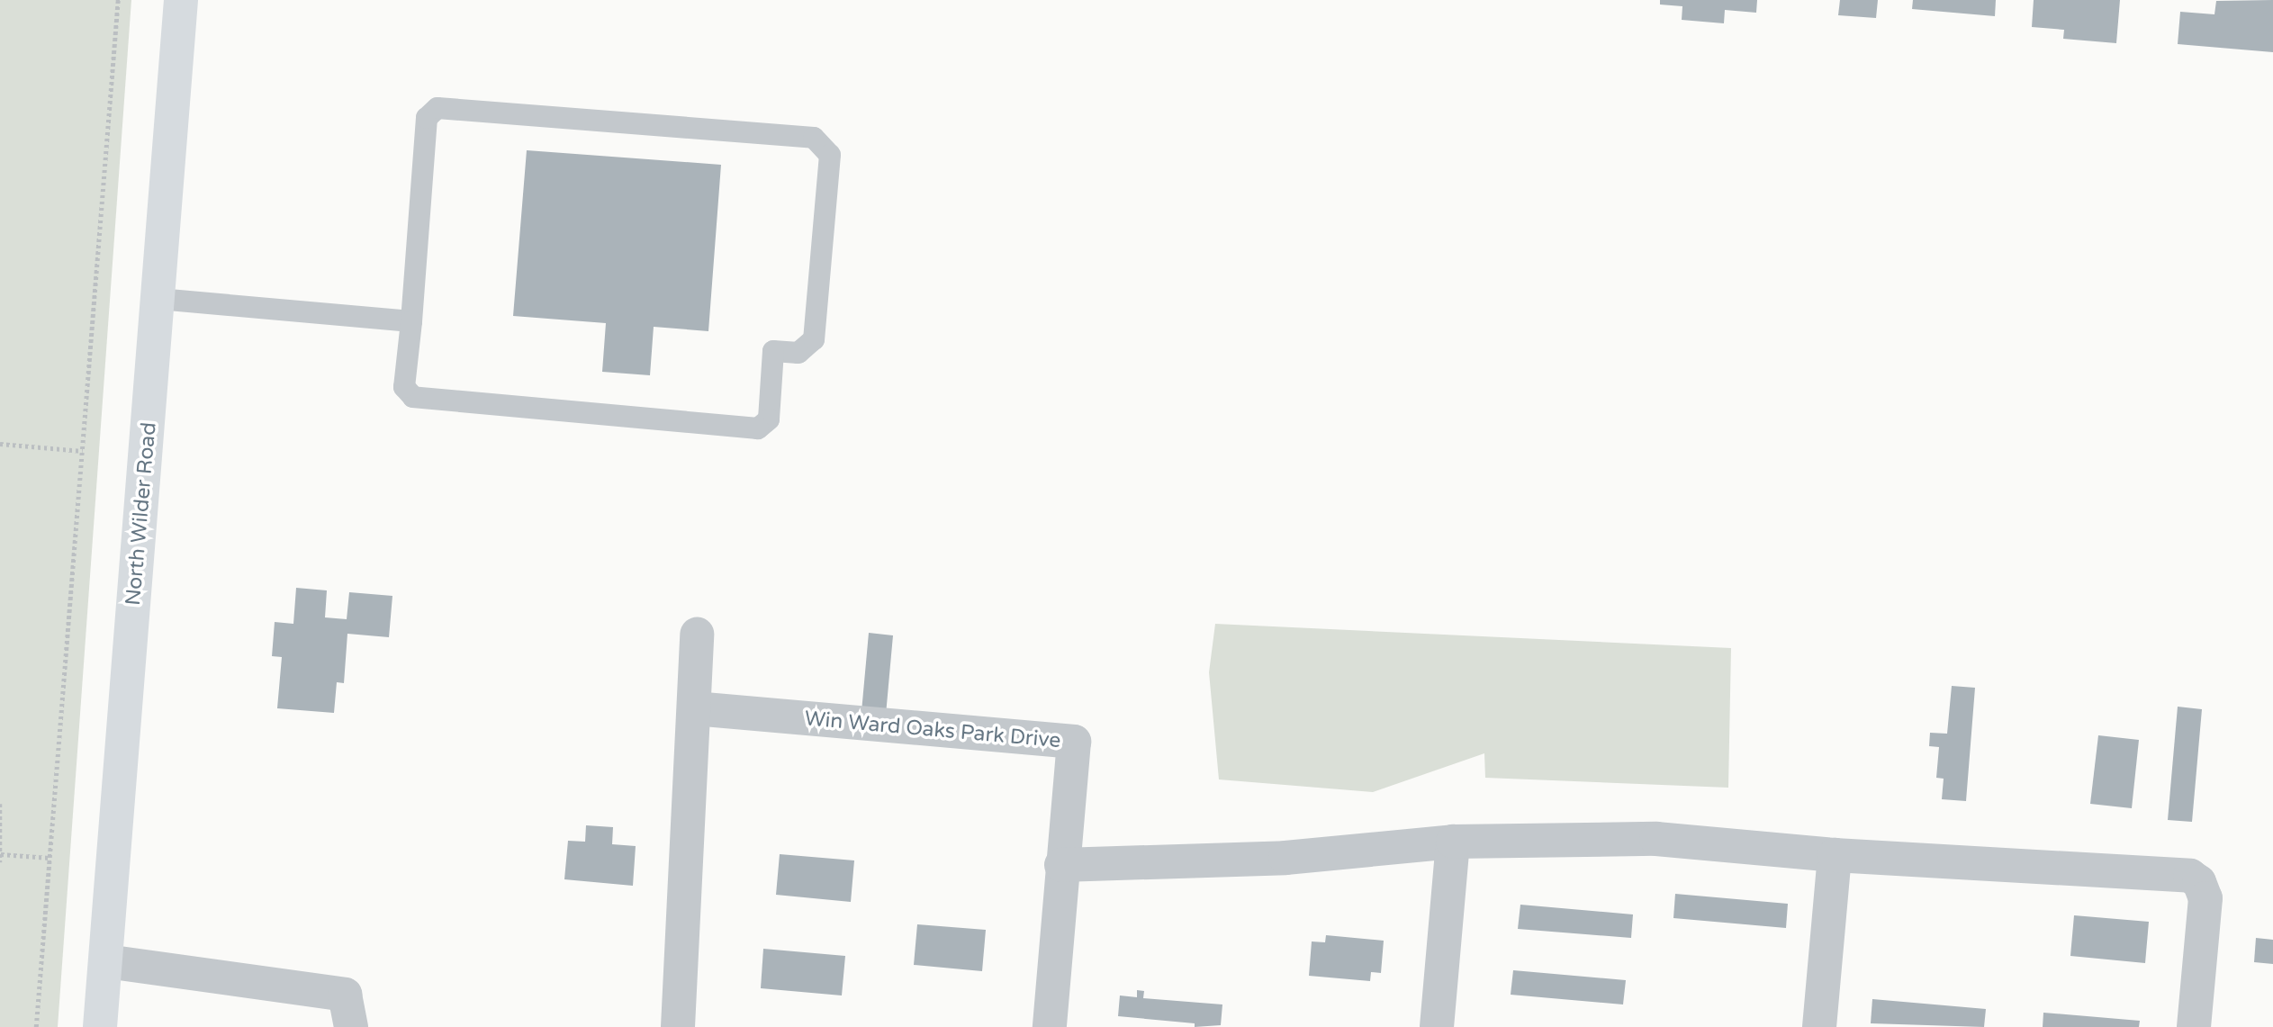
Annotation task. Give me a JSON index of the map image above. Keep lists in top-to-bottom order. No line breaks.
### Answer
{"streets":{"street":["North Wilder Road","Win Ward Oaks Park Drive"]}}
